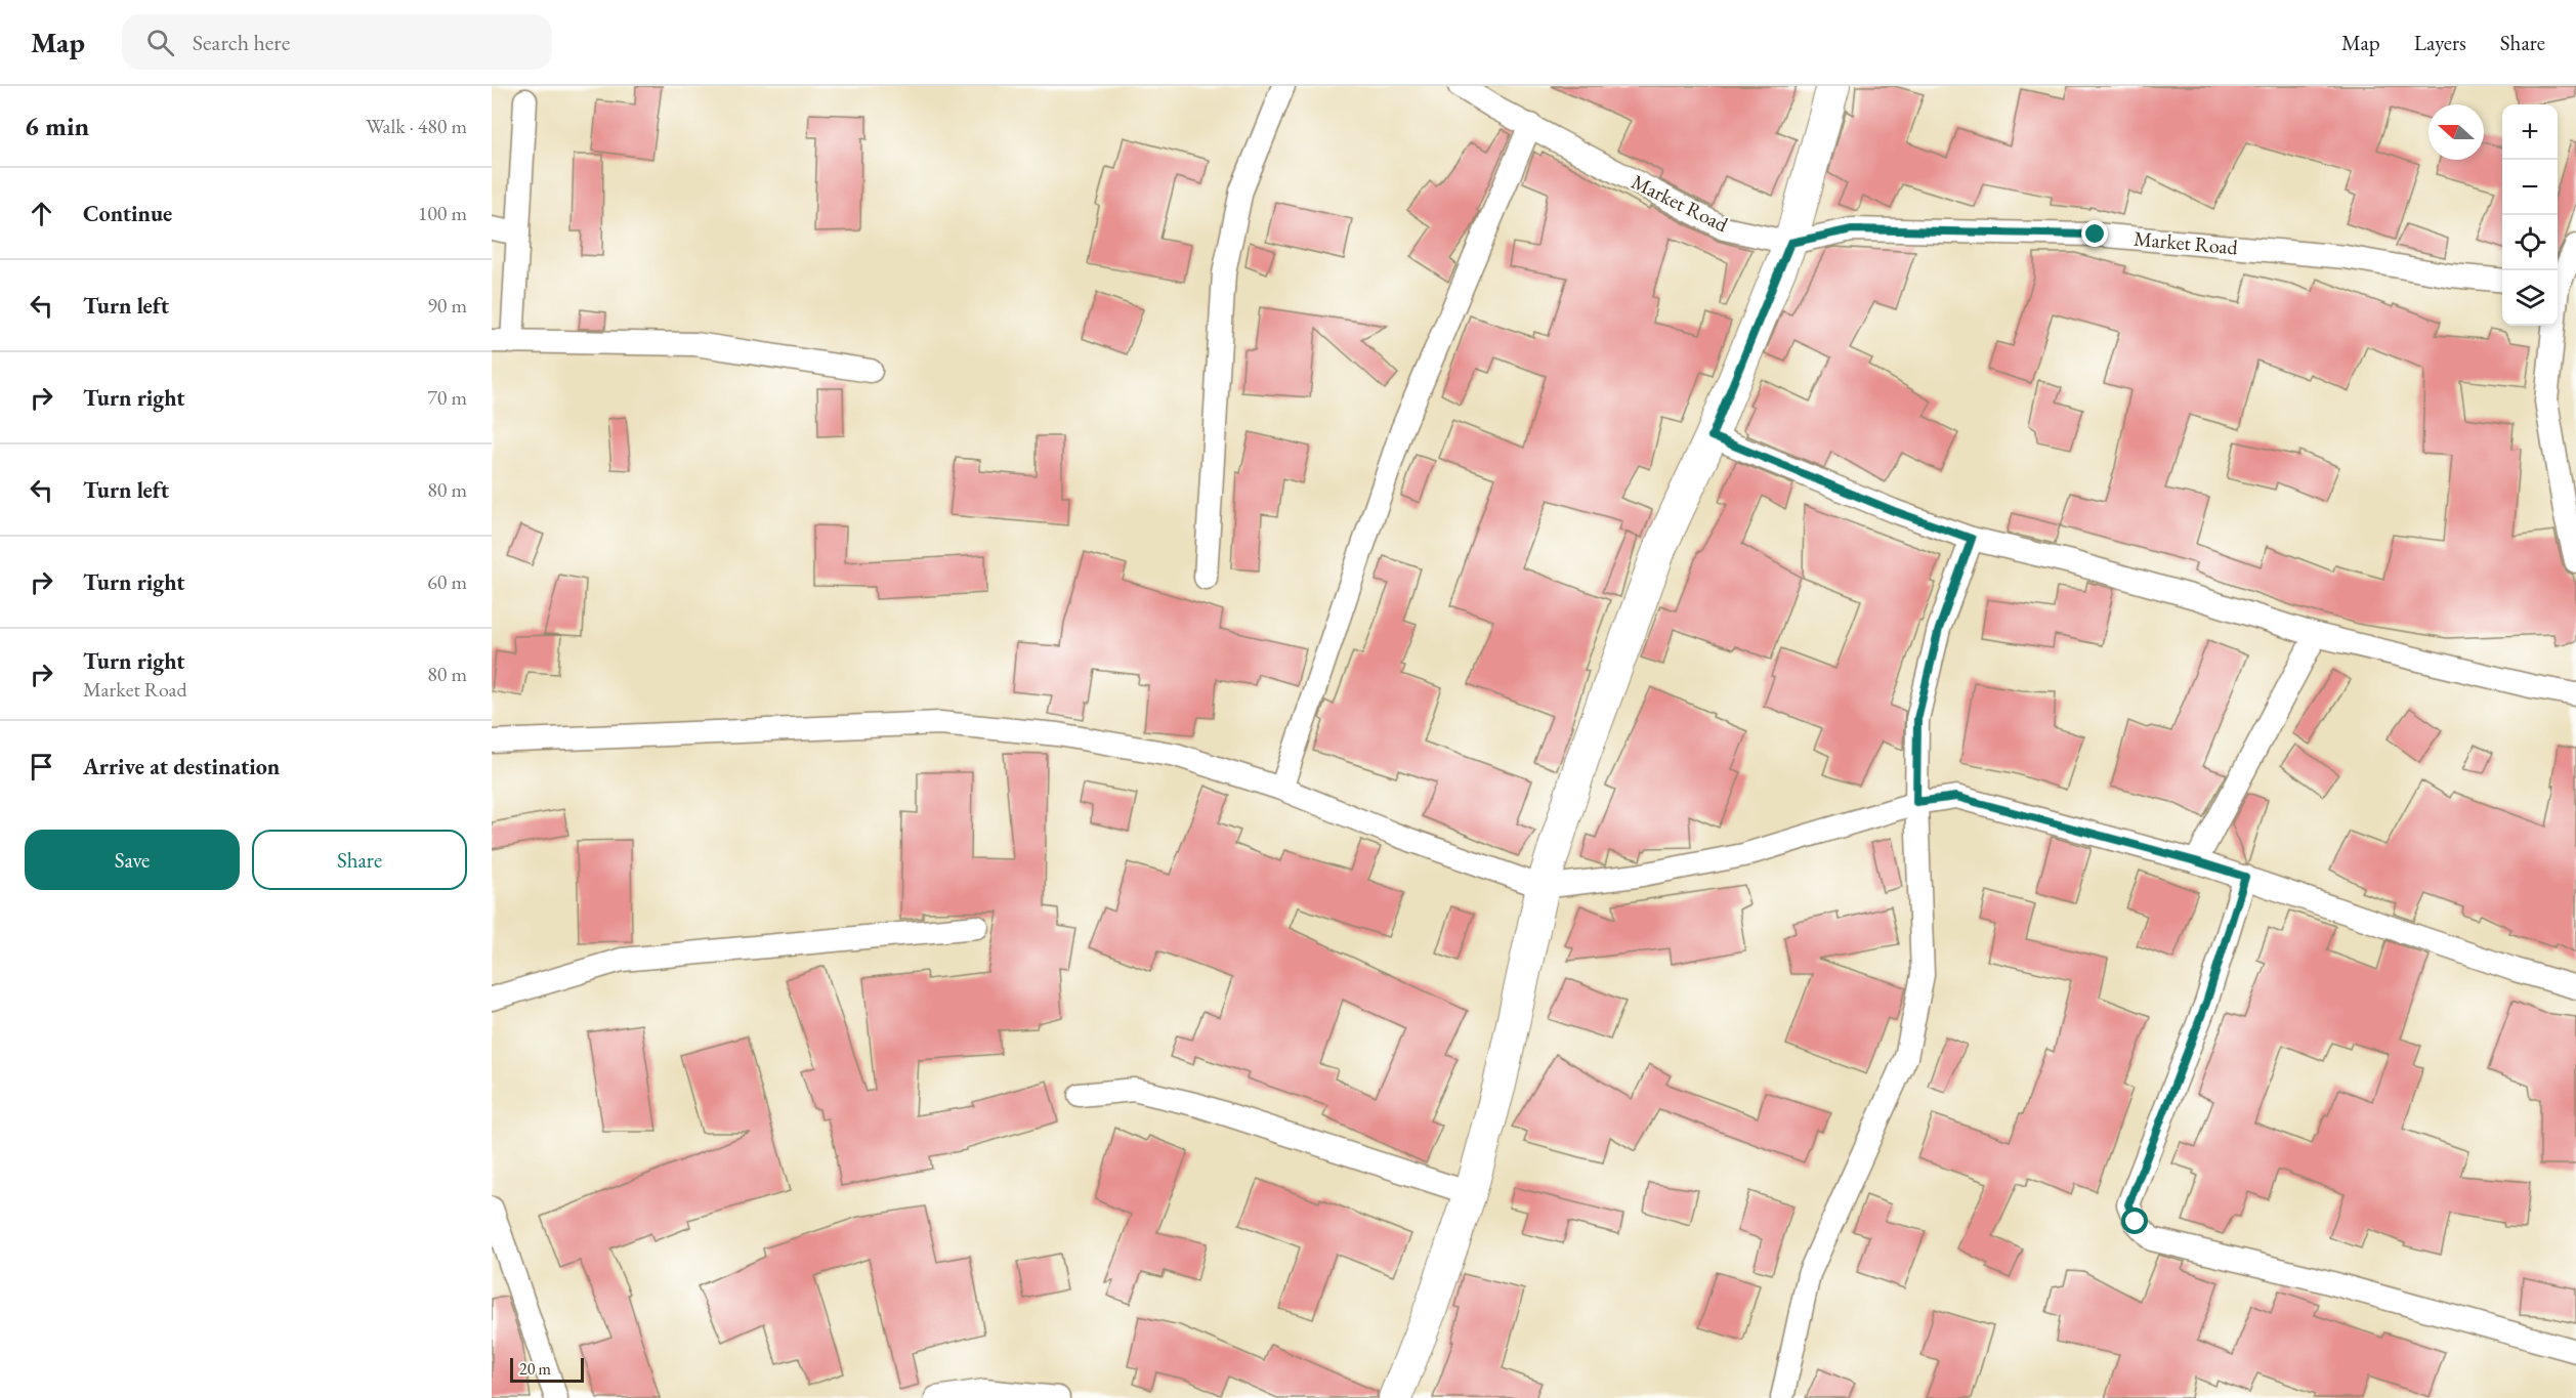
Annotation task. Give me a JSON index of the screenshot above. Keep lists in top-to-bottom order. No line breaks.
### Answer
{"streets":{"street":["Market Road"]},"scale_bar":"20 m","north":"left","page":{"header":"Map","search":"Search here","nav":["Map","Layers","Share"],"heading":["6 min","Walk · 480 m"],"map_buttons":["+","−"],"list":[["Continue","100 m"],["Turn left","90 m"],["Turn right","70 m"],["Turn left","80 m"],["Turn right","60 m"],["Turn right","Market Road","80 m"],"Arrive at destination"],"buttons":["Save","Share"],"scale":"20 m"}}
